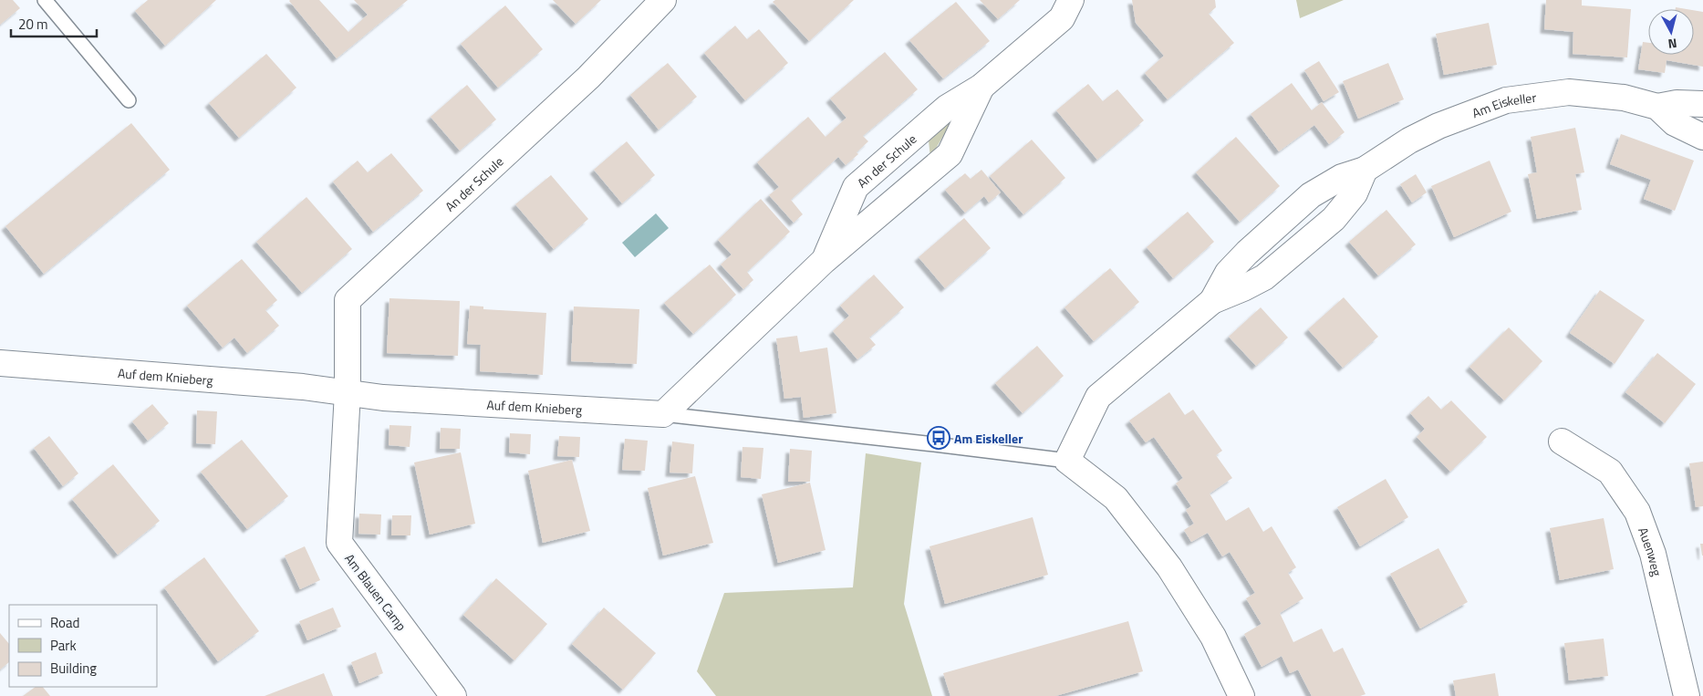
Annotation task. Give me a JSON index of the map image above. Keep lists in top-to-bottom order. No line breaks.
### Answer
{"streets":{"street":["Am Eiskeller","An der Schule","Auf dem Knieberg","Auenweg","Am Blauen Camp"]},"crossings":[["Am Eiskeller","Auf dem Knieberg"],["An der Schule","Auf dem Knieberg"],["An der Schule","Am Blauen Camp"],["Auf dem Knieberg","Am Blauen Camp"]],"places":{"bus stop":["Am Eiskeller"]},"legend":["Road","Park","Building"],"scale_bar":"20 m","north":"bottom"}
